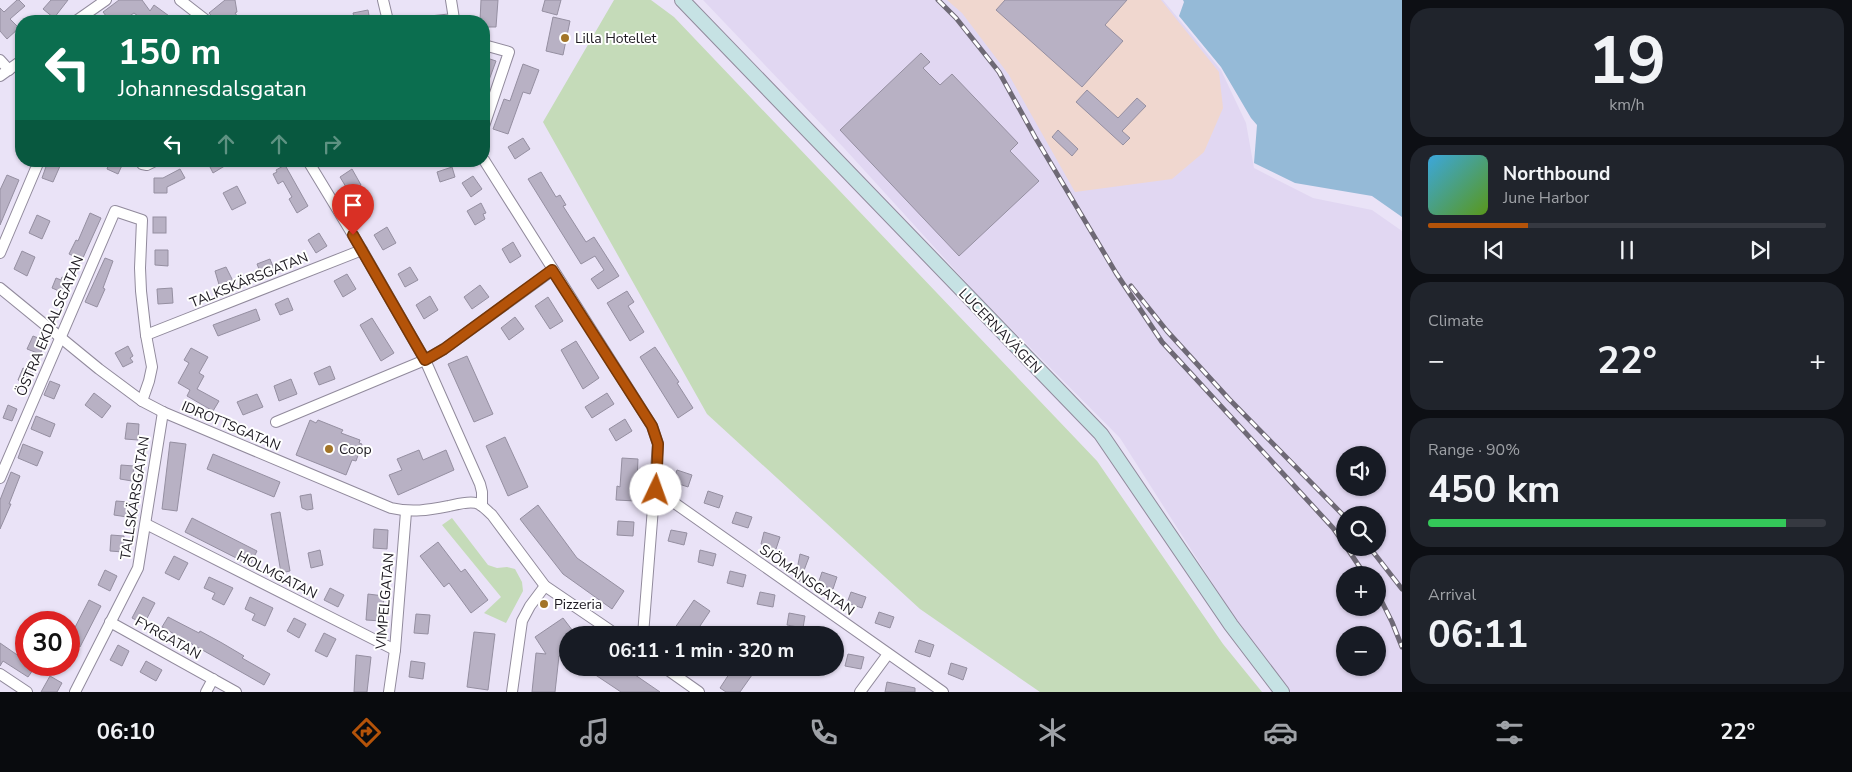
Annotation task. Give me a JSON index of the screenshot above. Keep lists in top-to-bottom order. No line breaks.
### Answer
{"streets":{"street":["TALKSKÄRSGATAN","ÖSTRA EKDALSGATAN","LUCERNAVÄGEN","IDROTTSGATAN","TALLSKÄRSGATAN","HOLMGATAN","SJÖMANSGATAN","VIMPELGATAN","FYRGATAN"]},"crossings":[["TALKSKÄRSGATAN","ÖSTRA EKDALSGATAN"],["ÖSTRA EKDALSGATAN","IDROTTSGATAN"],["IDROTTSGATAN","TALLSKÄRSGATAN"],["IDROTTSGATAN","VIMPELGATAN"],["TALLSKÄRSGATAN","HOLMGATAN"],["TALLSKÄRSGATAN","FYRGATAN"],["HOLMGATAN","VIMPELGATAN"]],"places":["Lilla Hotellet","Coop","Pizzeria"],"page":{"tile":[["19","km/h"],"Climate",["Range · 90%","450 km"],["Arrival","06:11"]],"turn":["150 m","Johannesdalsgatan"],"song":["Northbound","June Harbor"],"heat":["−","22°","+"],"map_buttons":["+","−"],"limit":"30","trip":"06:11 · 1 min · 320 m","tabs":["06:10","22°"]}}
